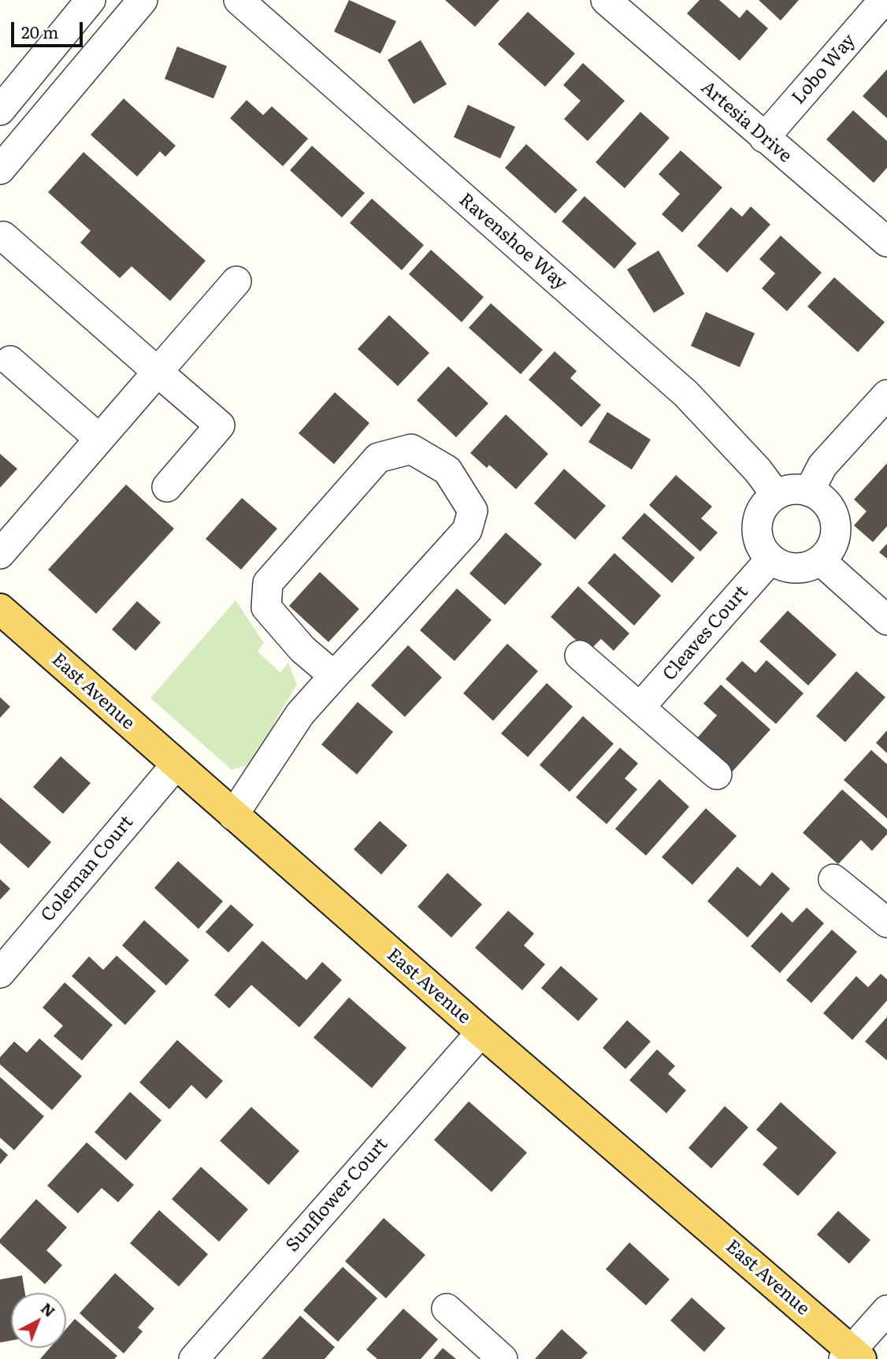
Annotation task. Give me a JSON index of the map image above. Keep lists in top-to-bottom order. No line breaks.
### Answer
{"streets":{"main road":["East Avenue"],"street":["Lobo Way","Artesia Drive","Ravenshoe Way","Cleaves Court","Coleman Court","Sunflower Court"]},"crossings":[["Lobo Way","Artesia Drive"],["Ravenshoe Way","Cleaves Court"],["East Avenue","Coleman Court"],["East Avenue","Sunflower Court"]],"scale_bar":"20 m","north":"top right"}
